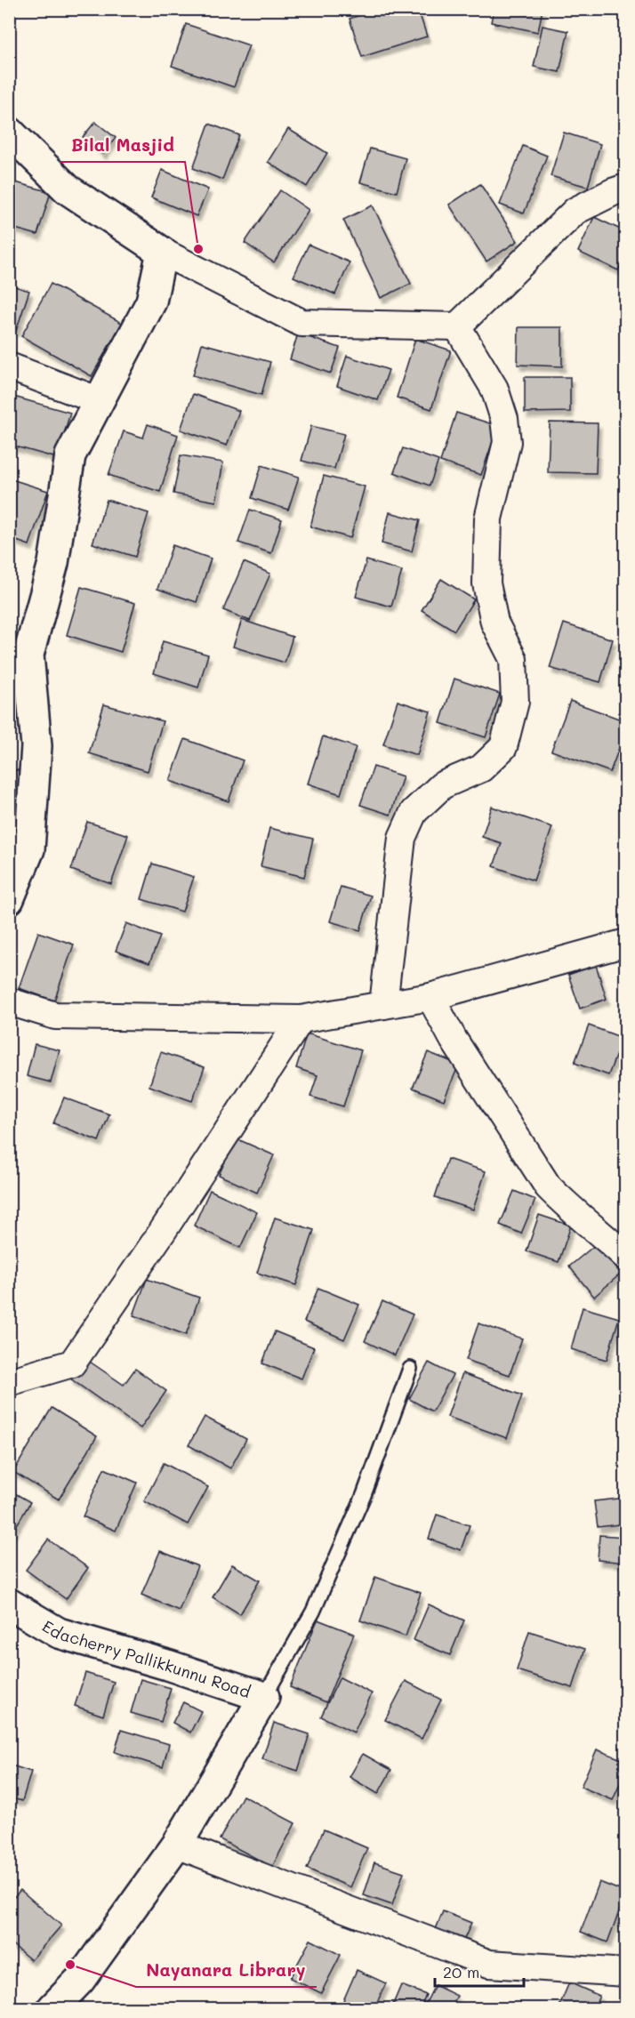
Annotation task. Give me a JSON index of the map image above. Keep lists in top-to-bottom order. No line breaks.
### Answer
{"streets":{"main road":["Edacherry Pallikkunnu Road"]},"places":["Bilal Masjid","Nayanara Library"],"scale_bar":"20 m"}
